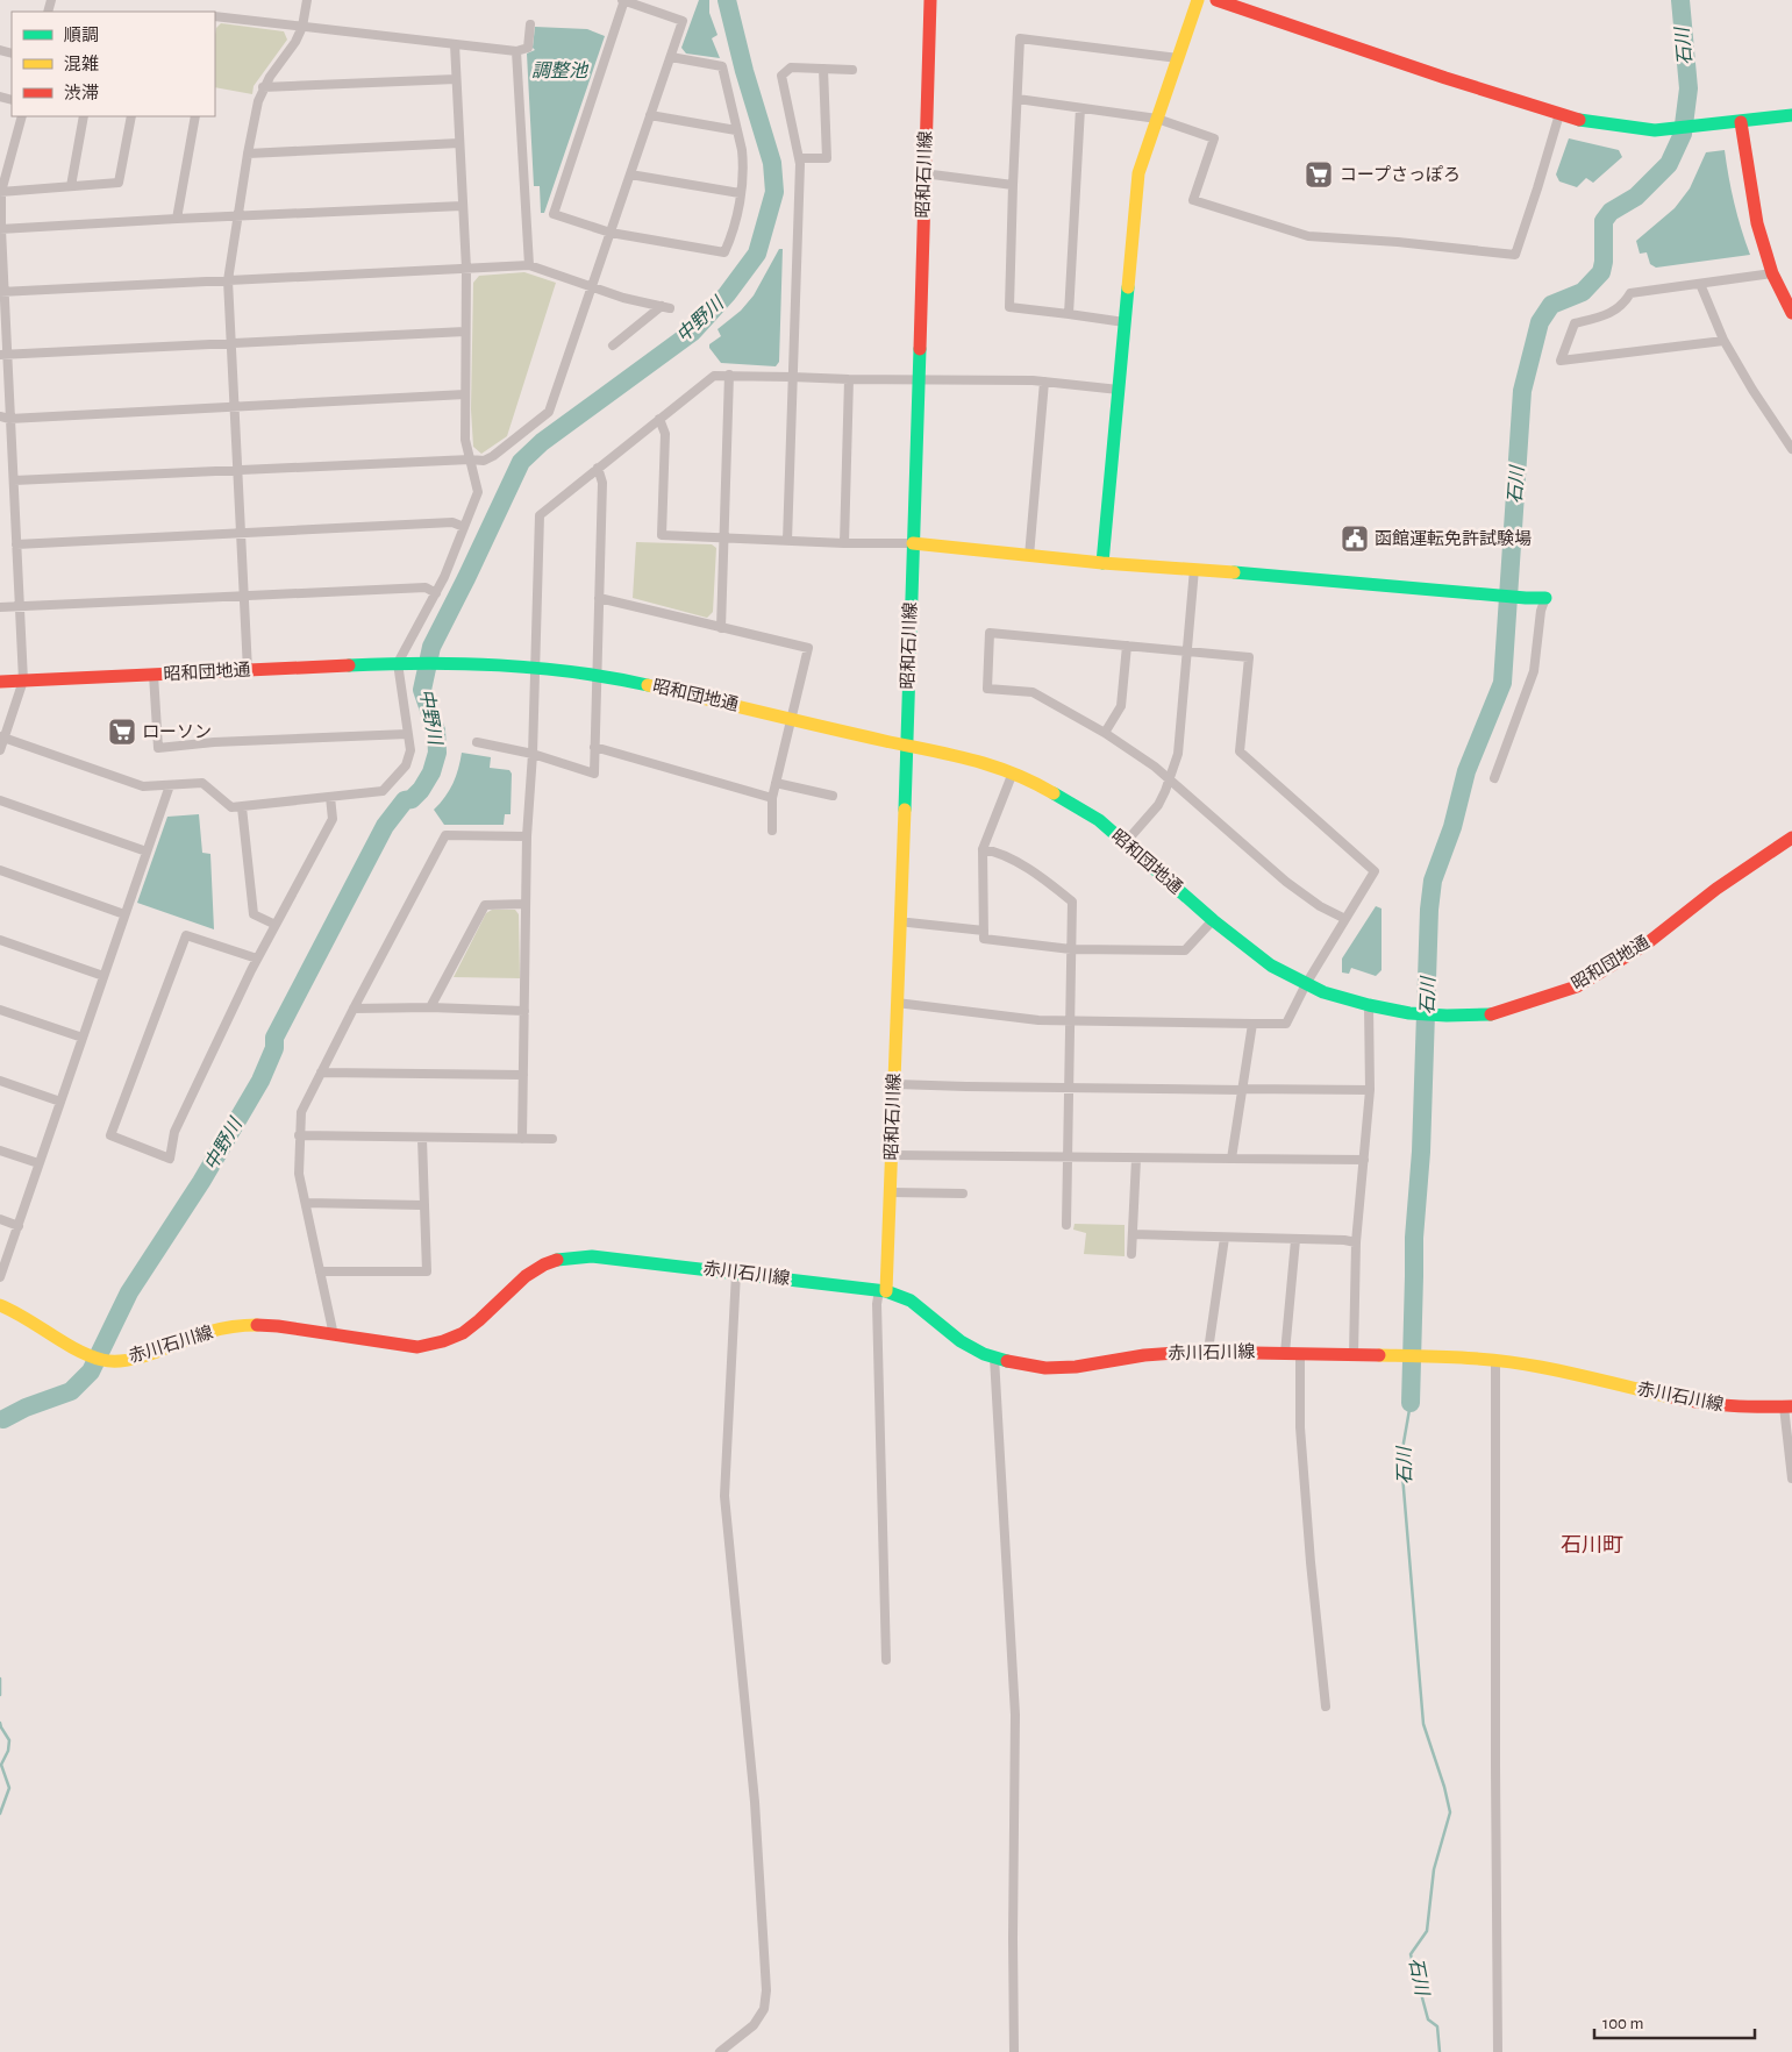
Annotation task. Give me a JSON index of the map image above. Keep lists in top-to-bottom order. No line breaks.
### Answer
{"streets":{"street":["昭和石川線","昭和団地通","赤川石川線"]},"crossings":[["昭和石川線","昭和団地通"],["昭和石川線","赤川石川線"]],"districts":["石川町"],"water":["石川","調整池","中野川"],"places":{"supermarket":["コープさっぽろ","ローソン"],"public building":["函館運転免許試験場"]},"legend":["順調","混雑","渋滞"],"scale_bar":"100 m"}
